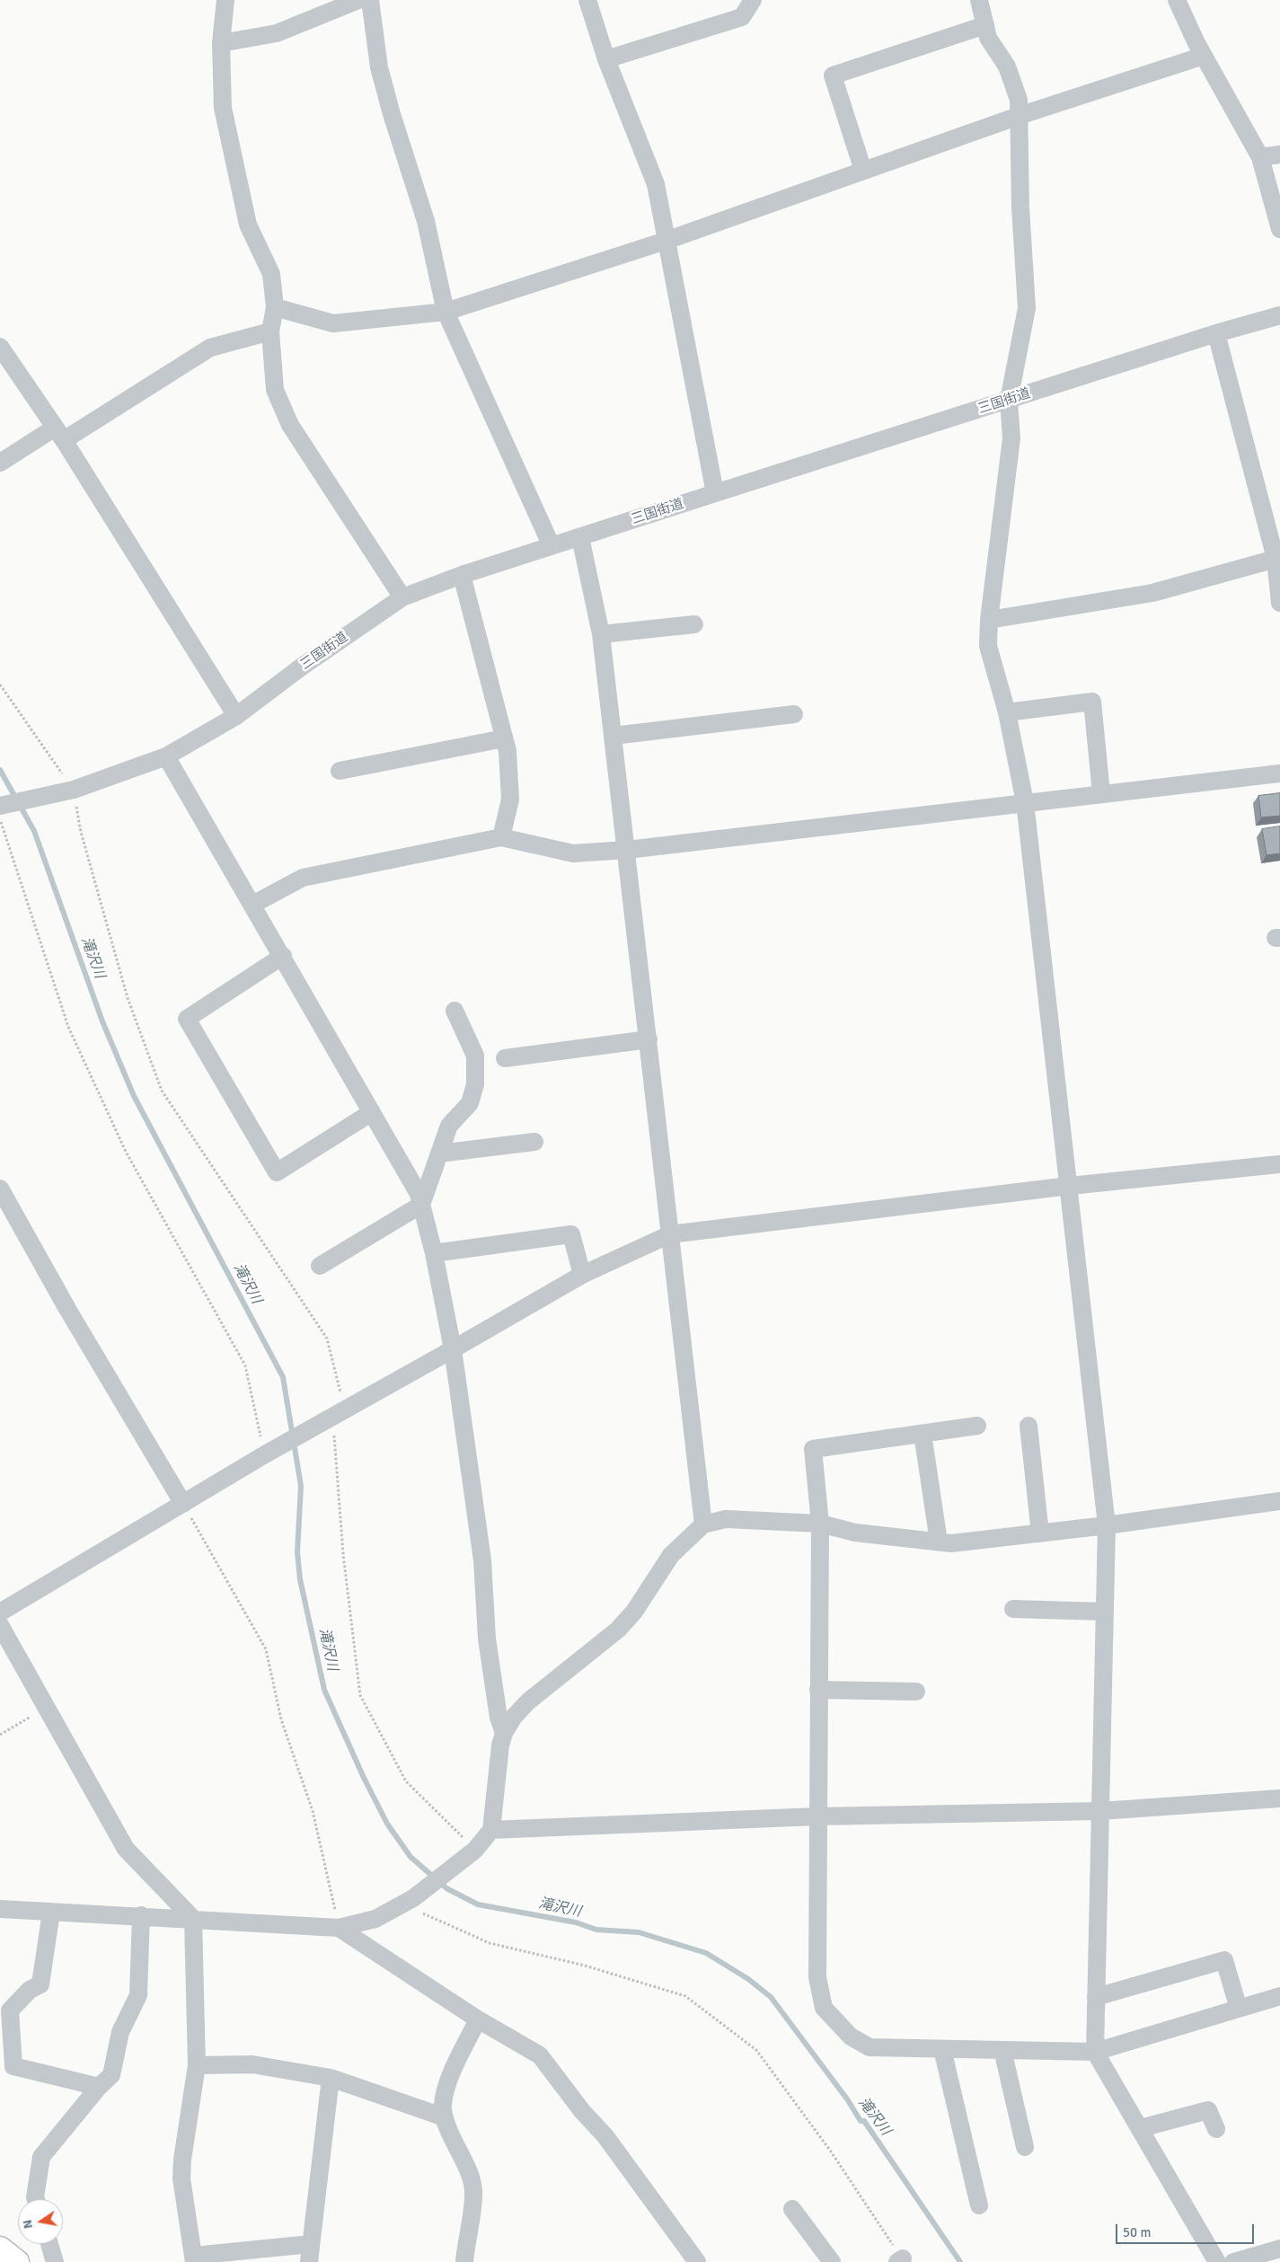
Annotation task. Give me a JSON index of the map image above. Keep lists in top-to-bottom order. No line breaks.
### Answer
{"streets":{"street":["三国街道"]},"water":["滝沢川"],"scale_bar":"50 m","north":"left"}
